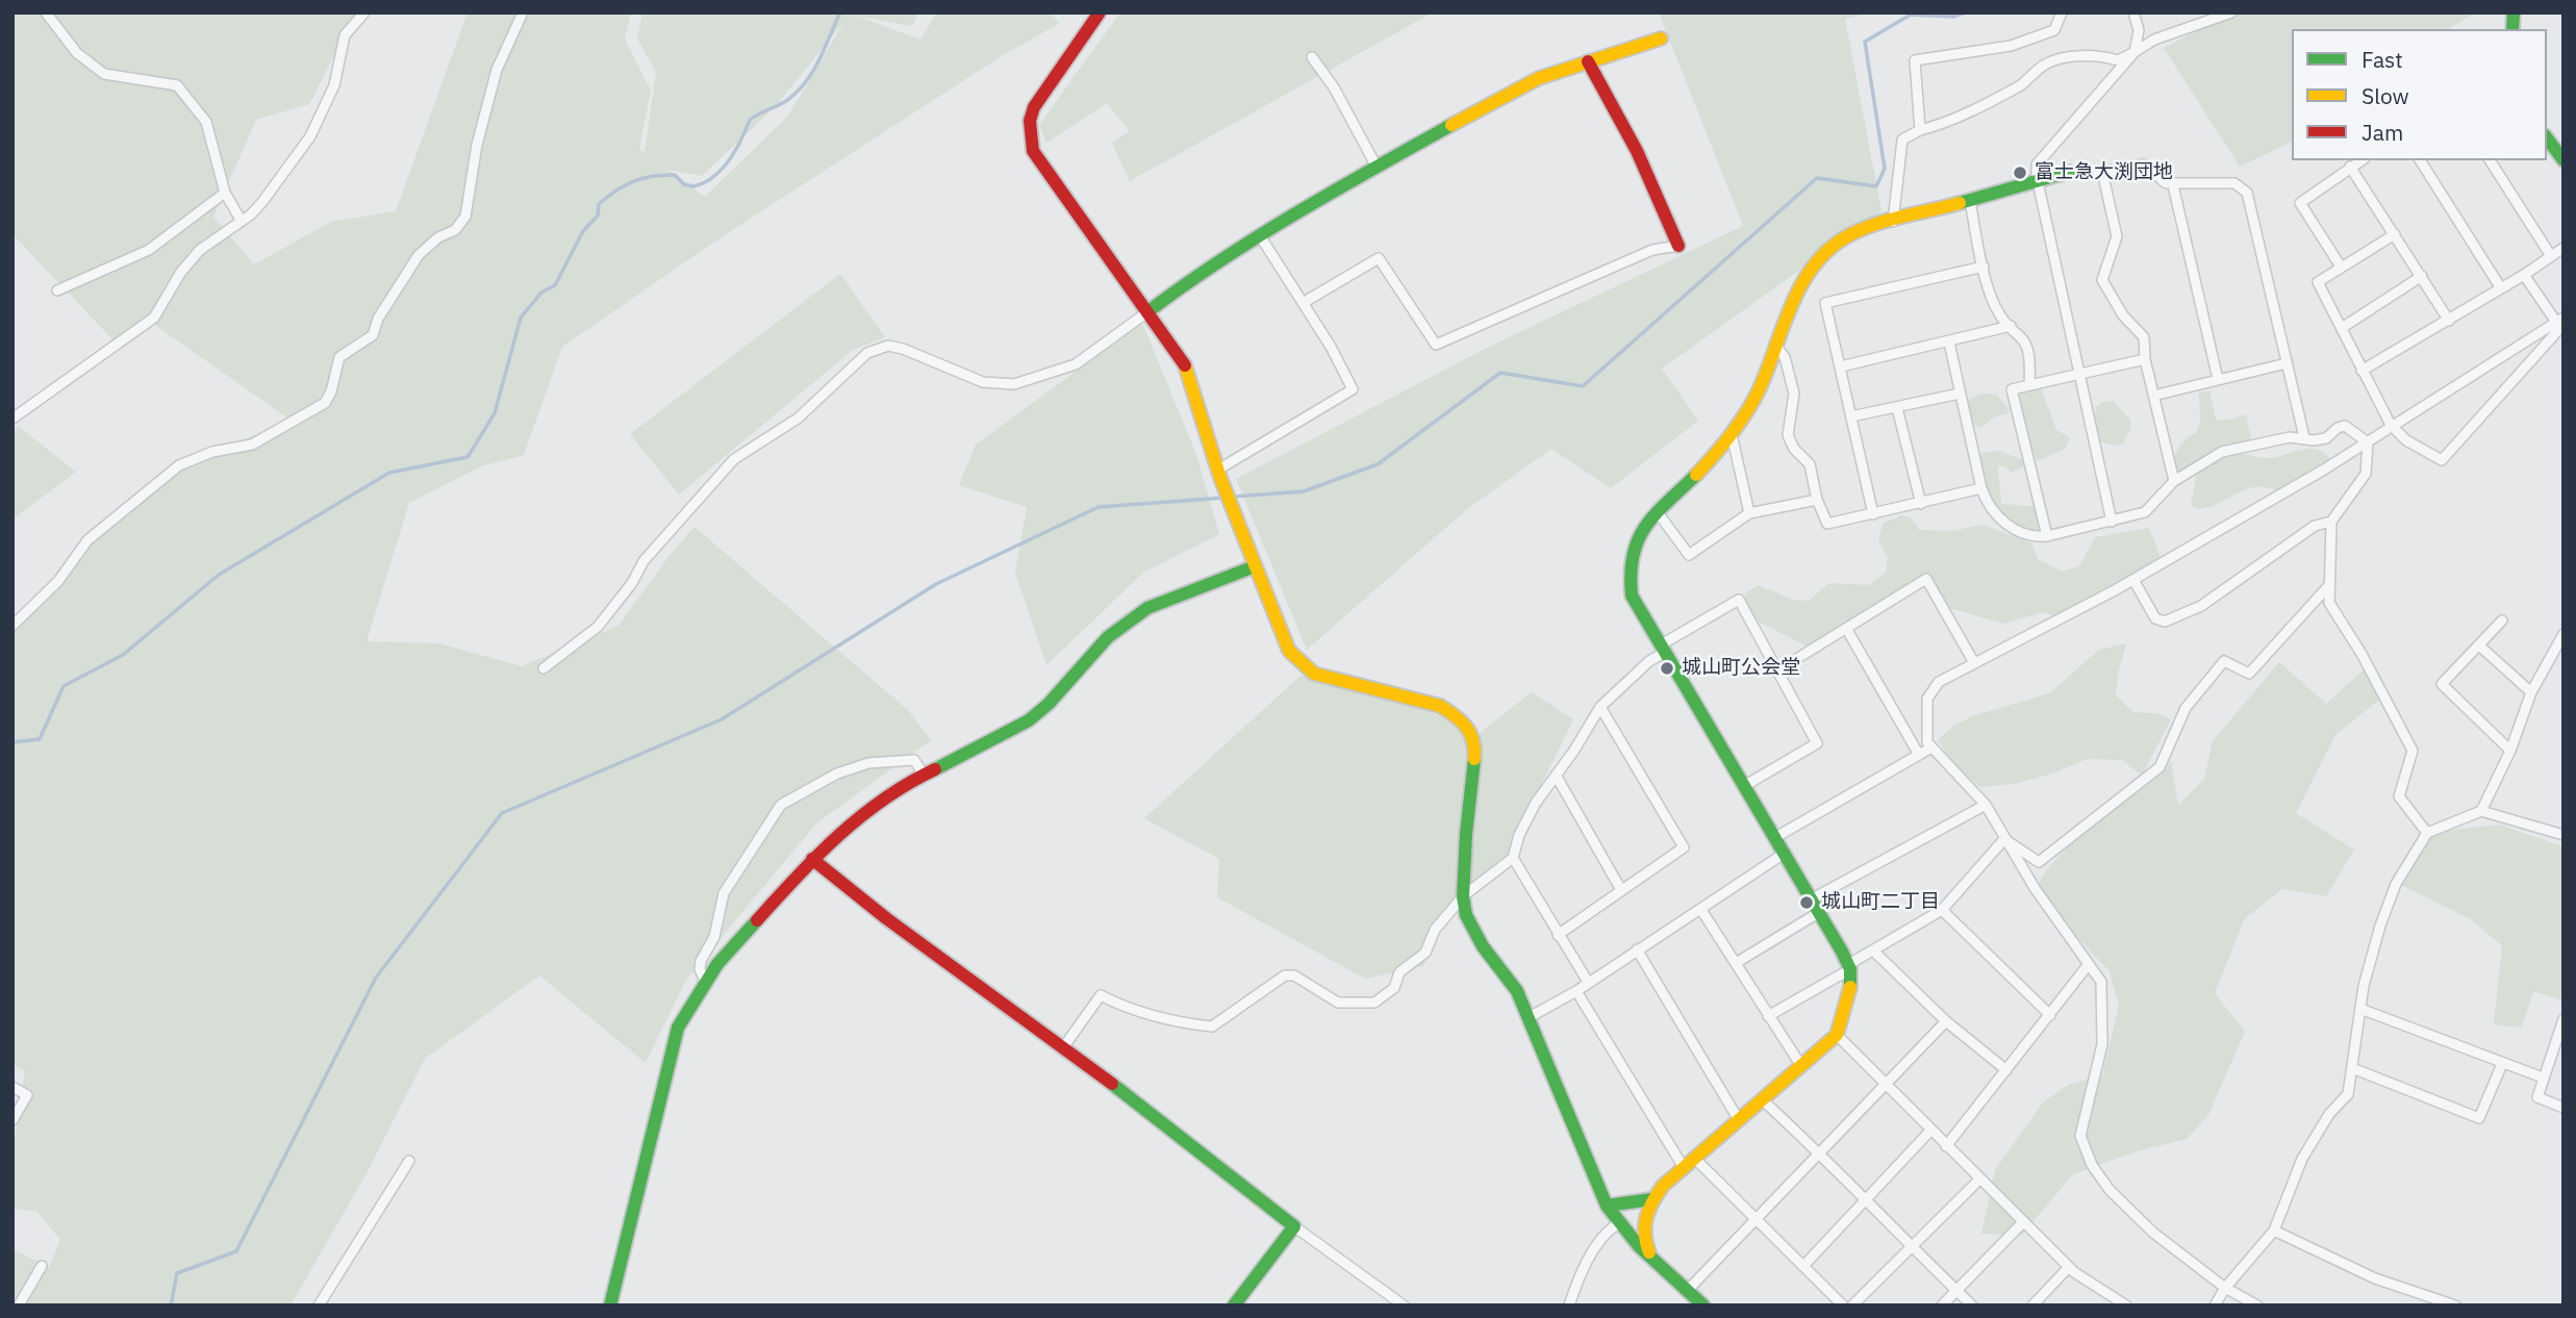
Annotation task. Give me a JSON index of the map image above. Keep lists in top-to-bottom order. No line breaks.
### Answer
{"places":["富士急大渕団地","城山町公会堂","城山町二丁目"],"legend":["Fast","Slow","Jam"]}
